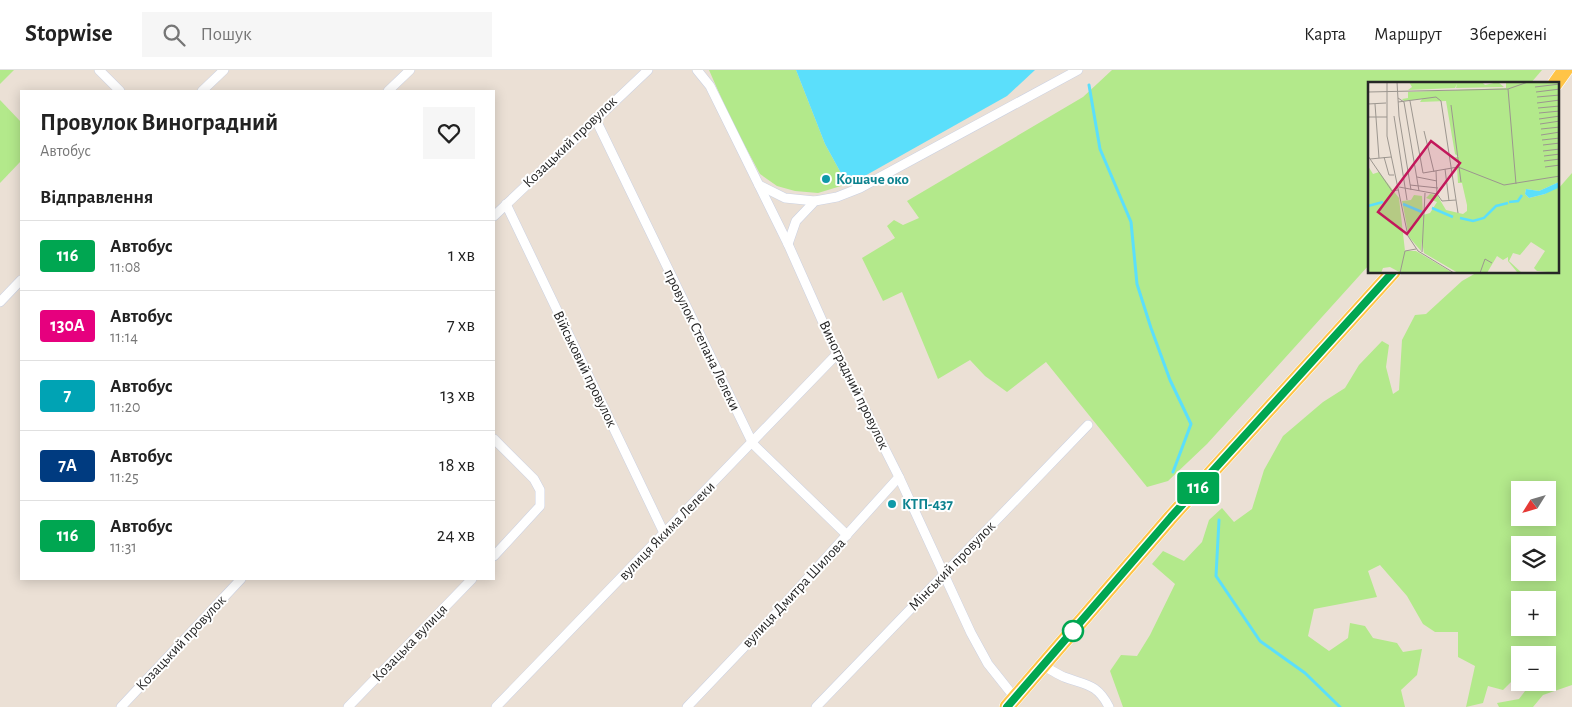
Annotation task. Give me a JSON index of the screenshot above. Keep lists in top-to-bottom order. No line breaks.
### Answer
{"streets":{"street":["Козацький провулок","провулок Степана Лелеки","Військовий провулок","Виноградний провулок","вулиця Якима Лелеки","Мінський провулок","вулиця Дмитра Шилова","Козацька вулиця"]},"crossings":[["Козацький провулок","провулок Степана Лелеки"],["Козацький провулок","Військовий провулок"],["провулок Степана Лелеки","вулиця Якима Лелеки"],["провулок Степана Лелеки","вулиця Дмитра Шилова"],["Військовий провулок","вулиця Якима Лелеки"],["Виноградний провулок","вулиця Якима Лелеки"],["Виноградний провулок","Мінський провулок"],["Виноградний провулок","вулиця Дмитра Шилова"]],"places":["Кошаче око","КТП-437"],"lines":["bus line 116"],"north":"bottom left","page":{"header":"Stopwise","search":"Пошук","nav":["Карта","Маршрут","Збережені"],"on_map":"116","heading":[["Провулок Виноградний","Автобус"],"Відправлення"],"list":[{"mark":"116","name":"Автобус","note":"11:08","value":"1 хв"},{"mark":"130А","name":"Автобус","note":"11:14","value":"7 хв"},{"mark":"7","name":"Автобус","note":"11:20","value":"13 хв"},{"mark":"7А","name":"Автобус","note":"11:25","value":"18 хв"},{"mark":"116","name":"Автобус","note":"11:31","value":"24 хв"}],"map_buttons":["+","−"]}}
